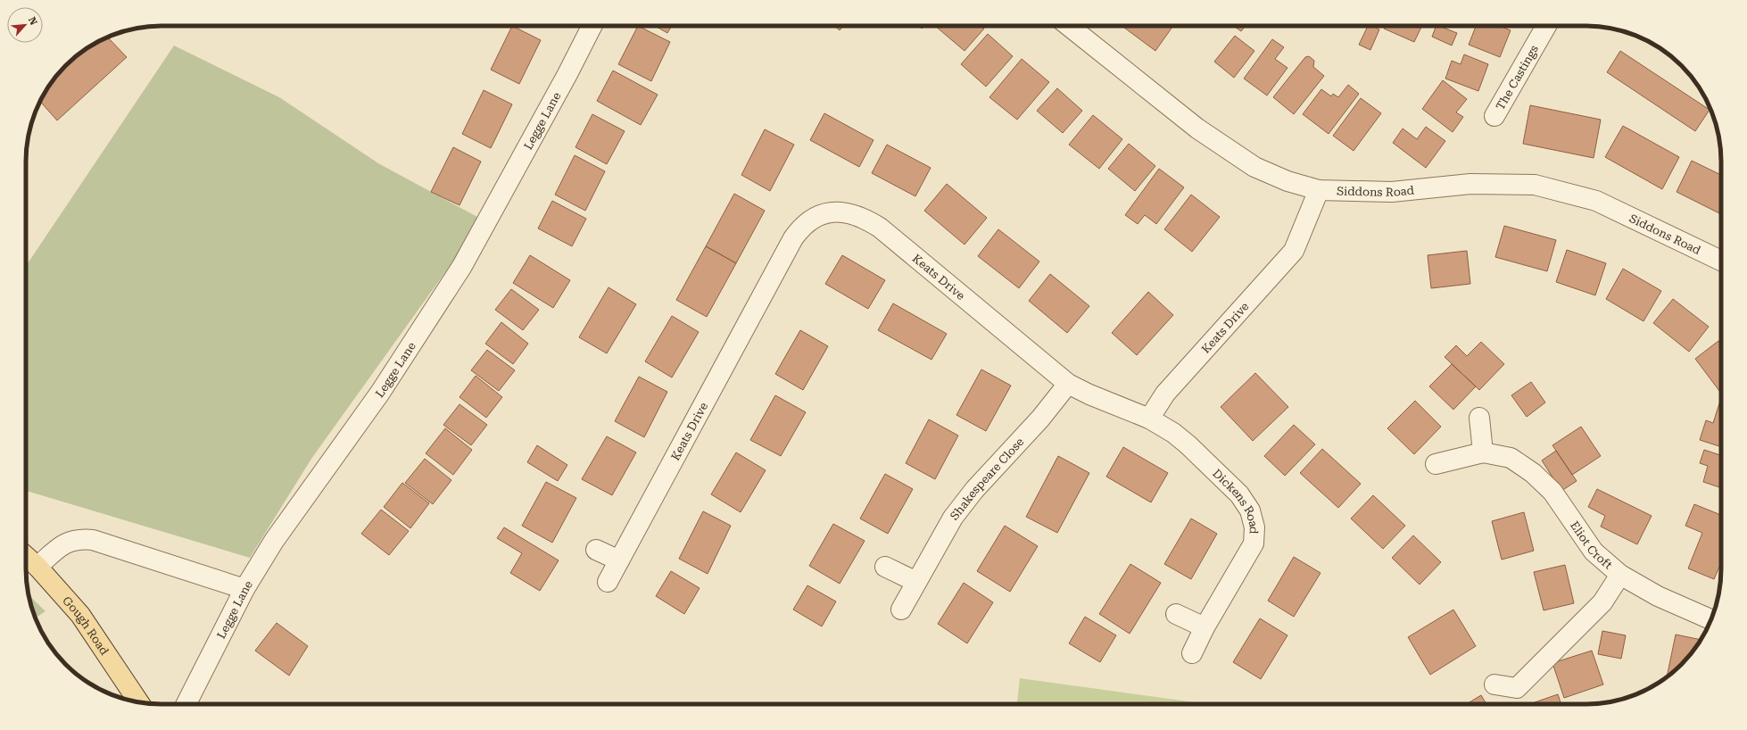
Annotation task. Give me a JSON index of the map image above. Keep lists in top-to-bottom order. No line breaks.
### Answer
{"streets":{"main road":["Gough Road"],"street":["The Castings","Legge Lane","Siddons Road","Keats Drive","Shakespeare Close","Dickens Road","Eliot Croft"]},"crossings":[["Siddons Road","Keats Drive"],["Keats Drive","Shakespeare Close"],["Keats Drive","Dickens Road"]],"north":"top right"}
